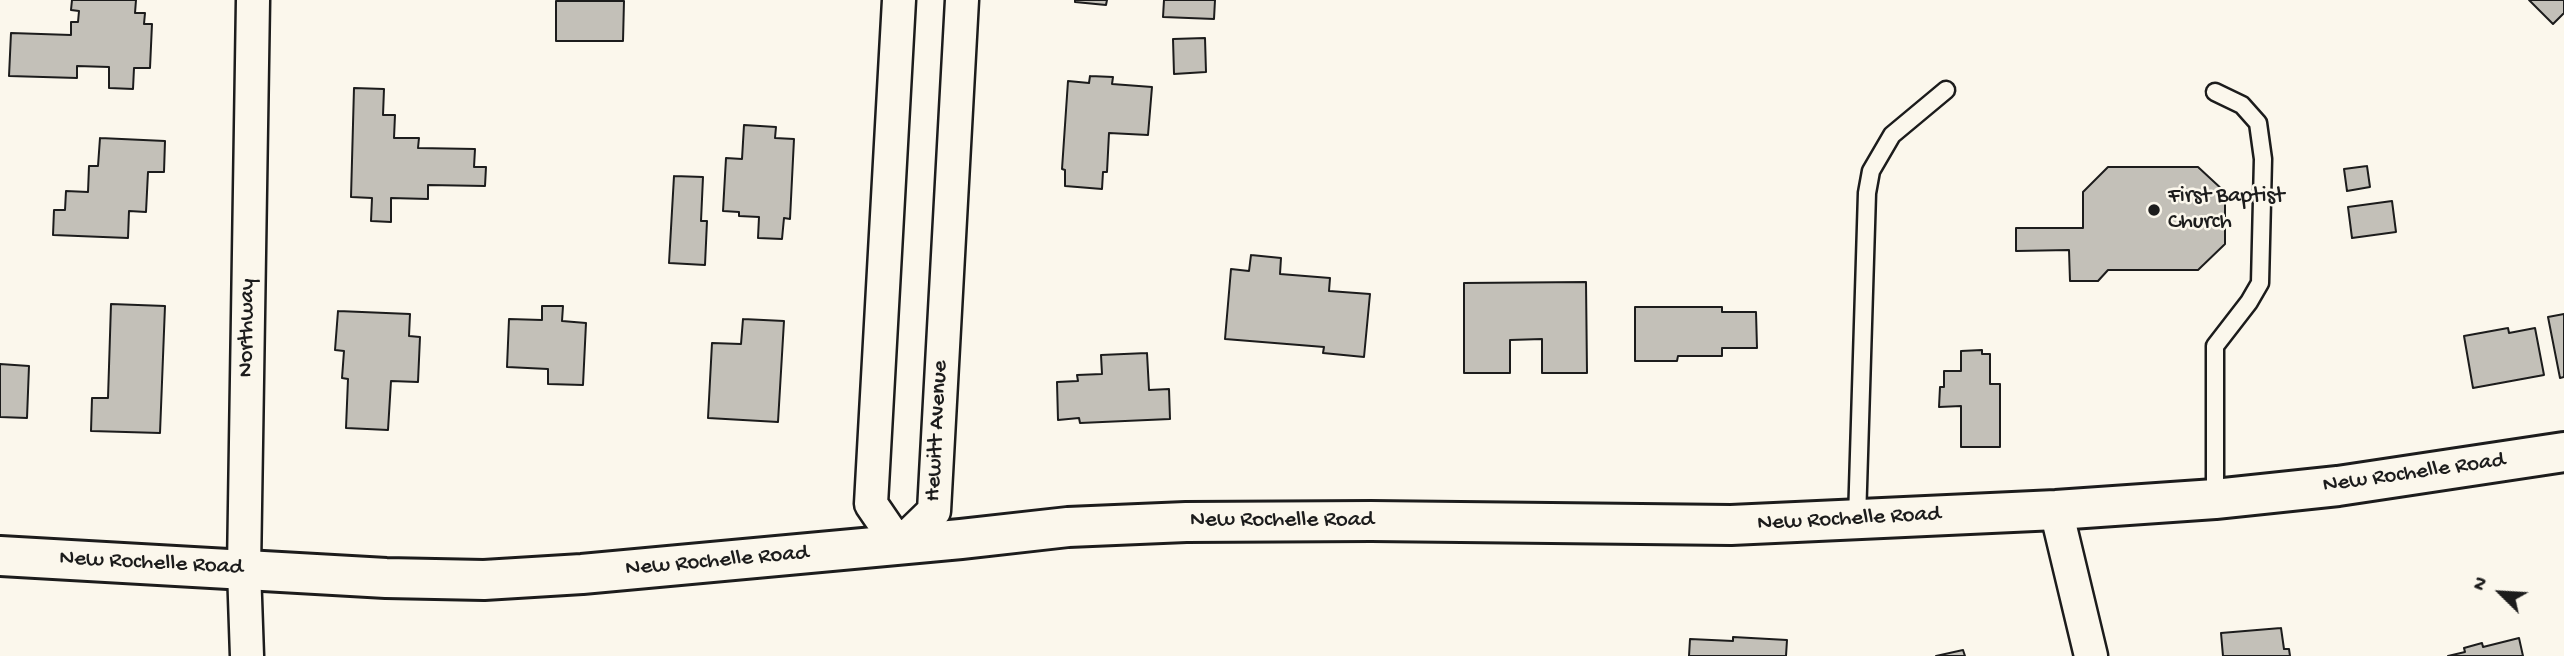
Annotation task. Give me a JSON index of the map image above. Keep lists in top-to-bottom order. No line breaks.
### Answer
{"streets":{"main road":["New Rochelle Road"],"street":["Northway","Hewitt Avenue"]},"crossings":[["Northway","New Rochelle Road"],["Hewitt Avenue","New Rochelle Road"]],"places":["First Baptist Church"],"north":"top left"}
